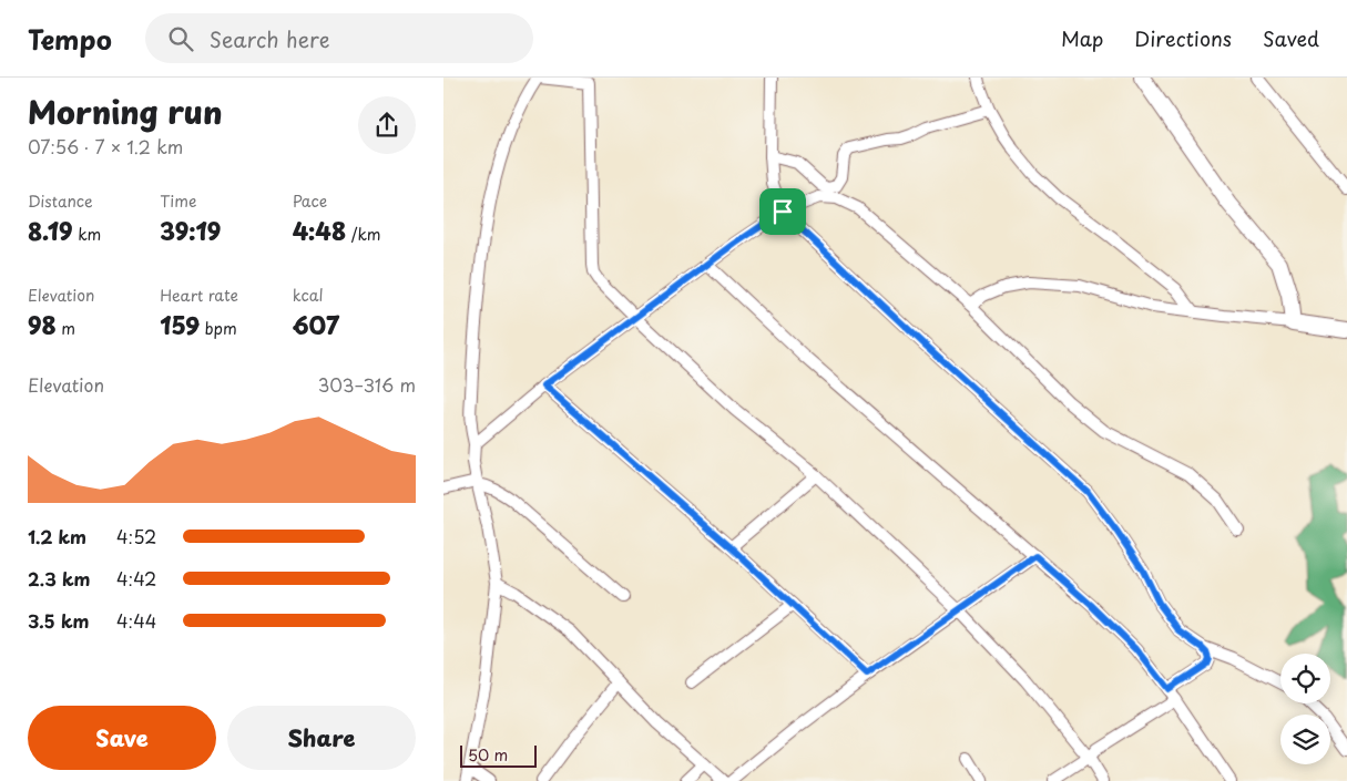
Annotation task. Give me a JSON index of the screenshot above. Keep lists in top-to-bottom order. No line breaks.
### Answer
{"scale_bar":"50 m","page":{"header":"Tempo","search":"Search here","nav":["Map","Directions","Saved"],"heading":["Morning run","07:56 · 7 × 1.2 km"],"stats":[["Distance","8.19 km"],["Time","39:19"],["Pace","4:48 /km"],["Elevation","98 m"],["Heart rate","159 bpm"],["kcal","607"]],"chart":["Elevation","303–316 m"],"list":[{"name":"1.2 km","note":"4:52"},{"name":"2.3 km","note":"4:42"},{"name":"3.5 km","note":"4:44"}],"buttons":["Save","Share"],"scale":"50 m"}}
